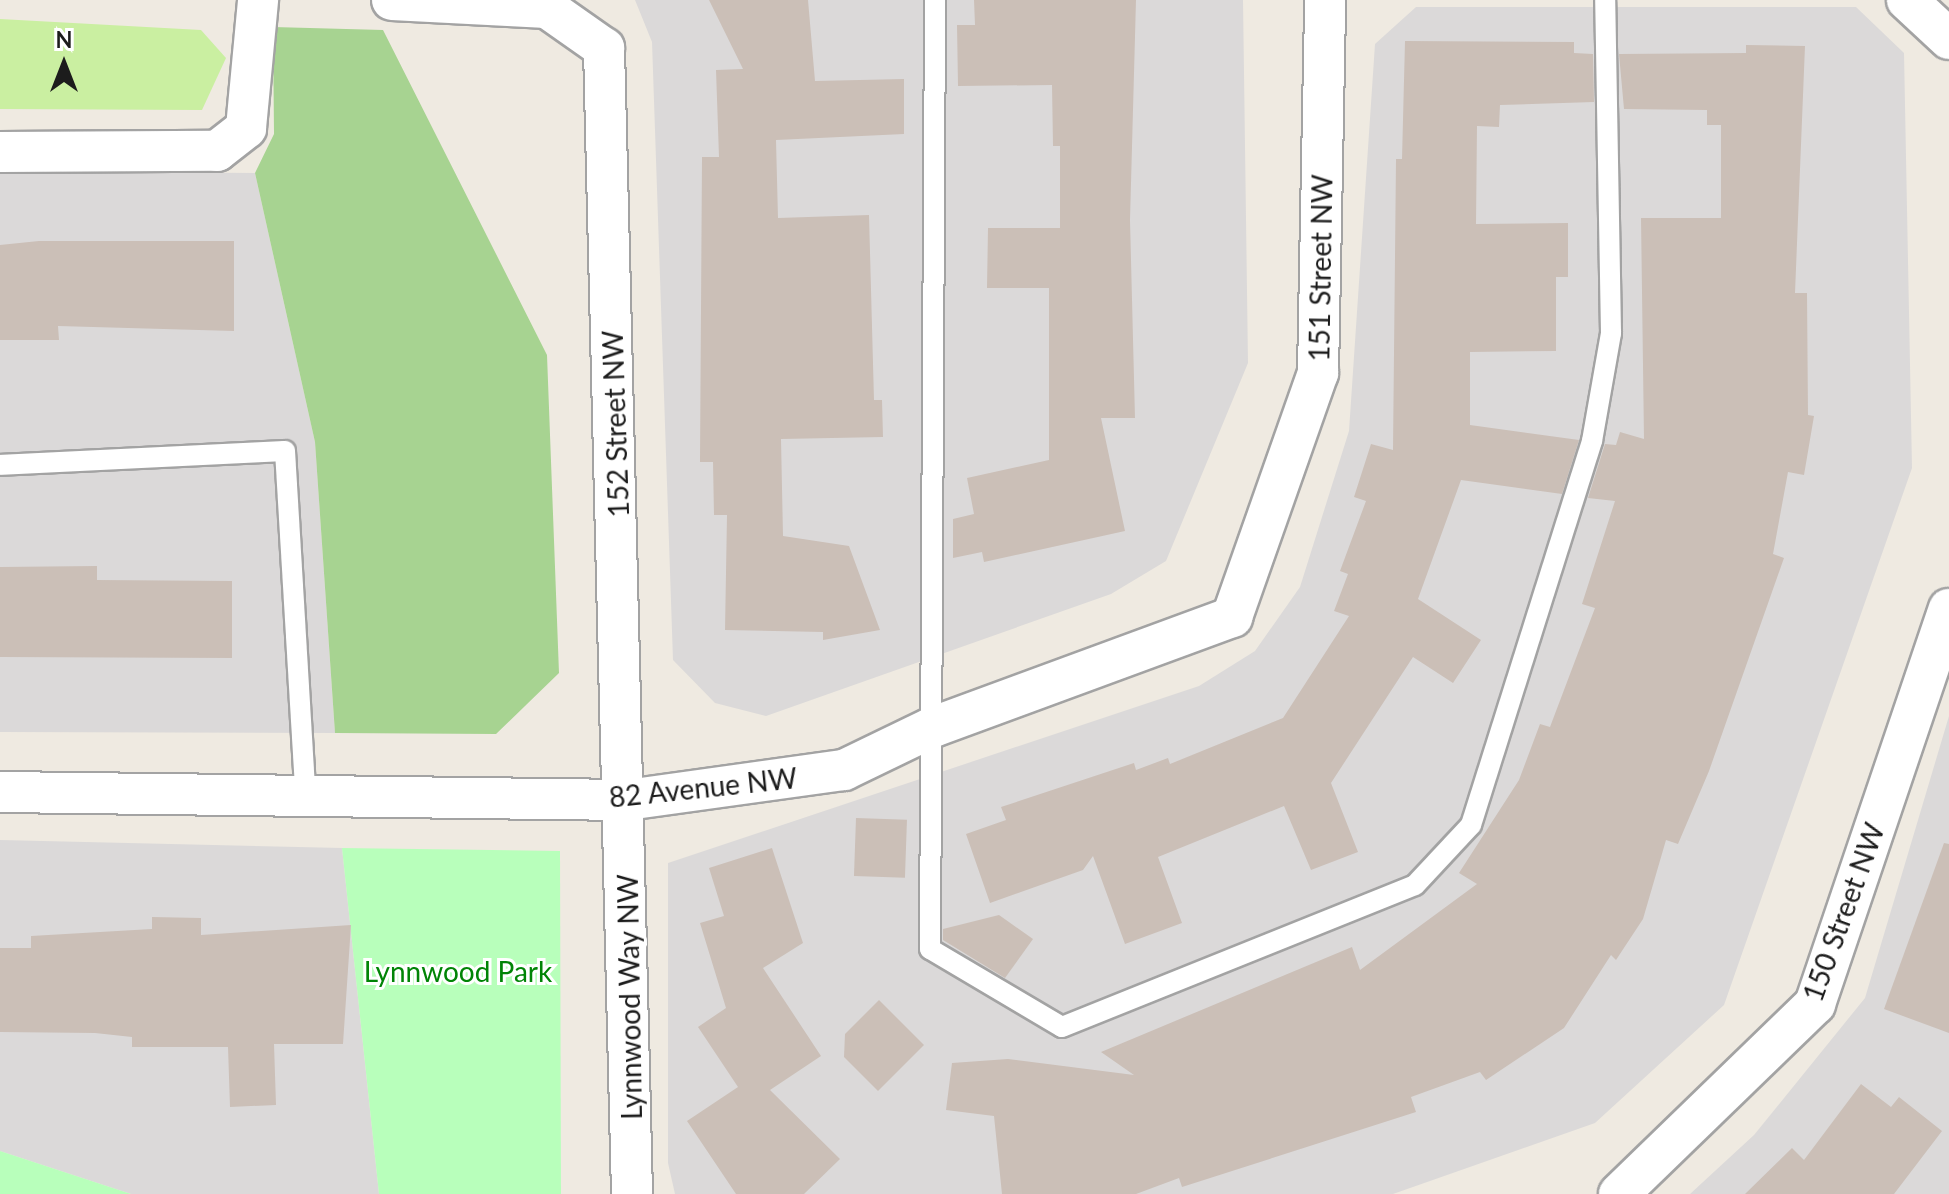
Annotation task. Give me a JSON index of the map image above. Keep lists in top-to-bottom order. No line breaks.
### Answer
{"streets":{"street":["151 Street NW","152 Street NW","82 Avenue NW","150 Street NW","Lynnwood Way NW"]},"crossings":[["151 Street NW","82 Avenue NW"],["152 Street NW","82 Avenue NW"],["152 Street NW","Lynnwood Way NW"],["82 Avenue NW","Lynnwood Way NW"]],"parks":["Lynnwood Park"],"north":"top"}
